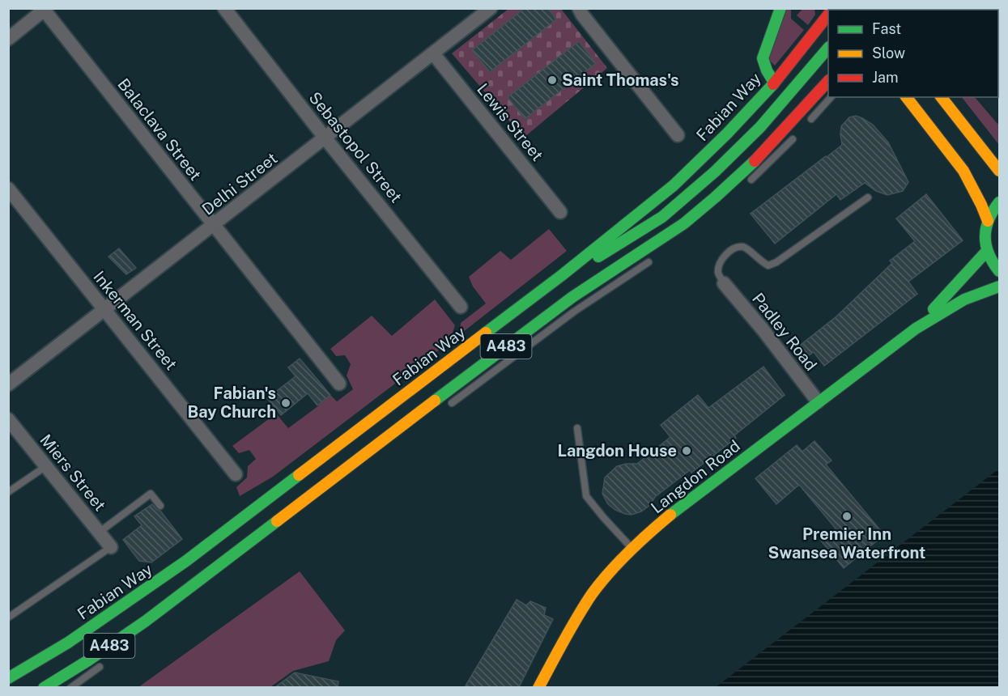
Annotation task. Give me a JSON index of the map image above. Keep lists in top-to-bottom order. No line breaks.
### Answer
{"streets":{"main road":["Fabian Way","A483","Langdon Road"],"street":["Lewis Street","Balaclava Street","Sebastopol Street","Delhi Street","Inkerman Street","Padley Road","Miers Street"]},"crossings":[["Lewis Street","Delhi Street"],["Balaclava Street","Delhi Street"],["Sebastopol Street","Delhi Street"],["Delhi Street","Inkerman Street"],["Padley Road","Langdon Road"]],"places":["Saint Thomas's","Fabian's Bay Church","Langdon House","Premier Inn Swansea Waterfront"],"legend":["Fast","Slow","Jam"]}
